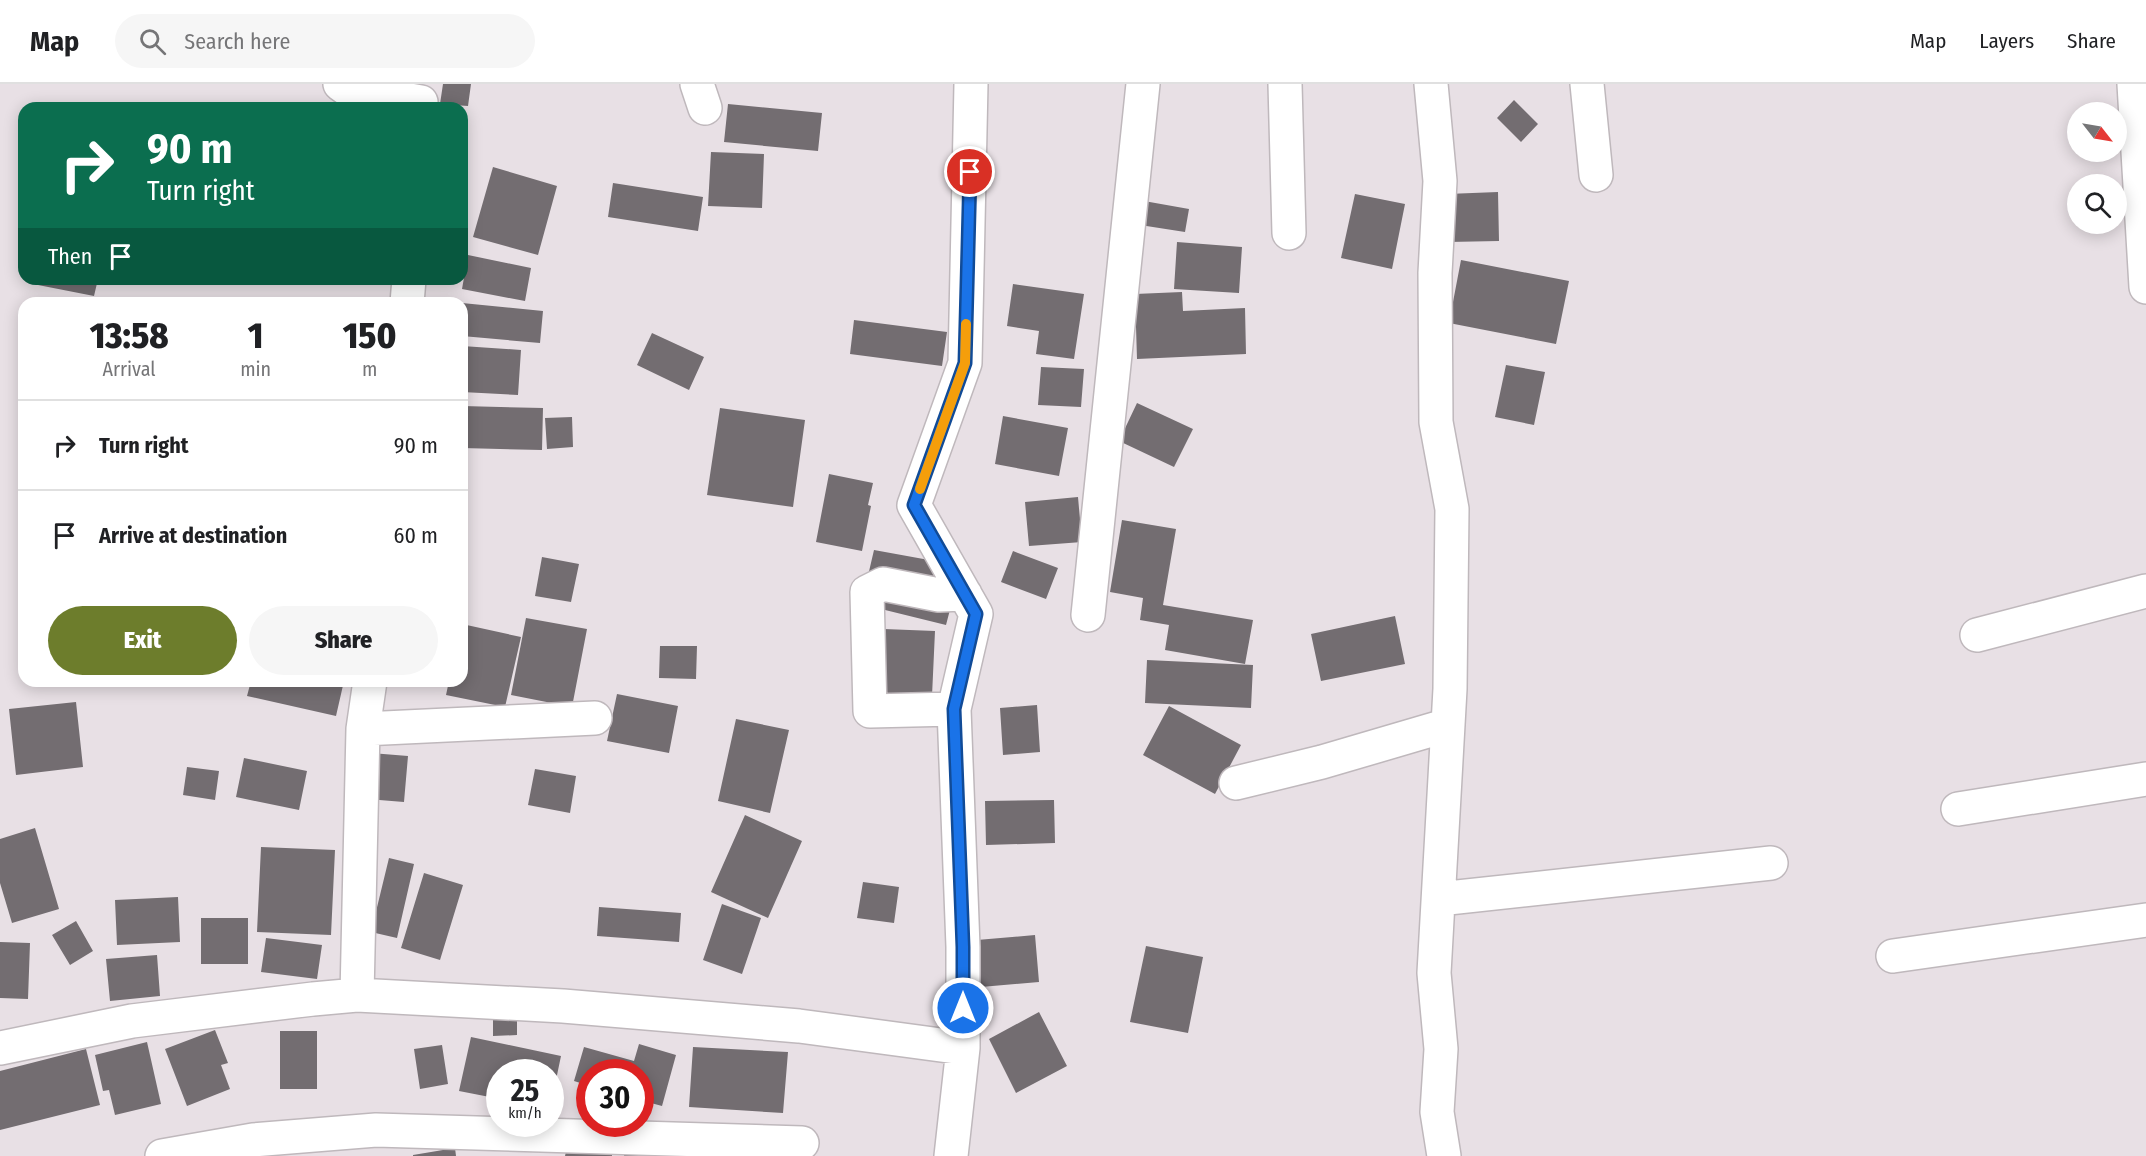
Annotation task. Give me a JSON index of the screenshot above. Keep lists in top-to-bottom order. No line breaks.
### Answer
{"north":"bottom right","page":{"header":"Map","search":"Search here","nav":["Map","Layers","Share"],"turn":["90 m","Turn right"],"then":"Then","eta":["13:58","Arrival","1","min","150","m"],"list":[{"name":"Turn right","value":"90 m"},{"name":"Arrive at destination","value":"60 m"}],"buttons":["Exit","Share"],"speed":"25 km/h","limit":"30"}}
